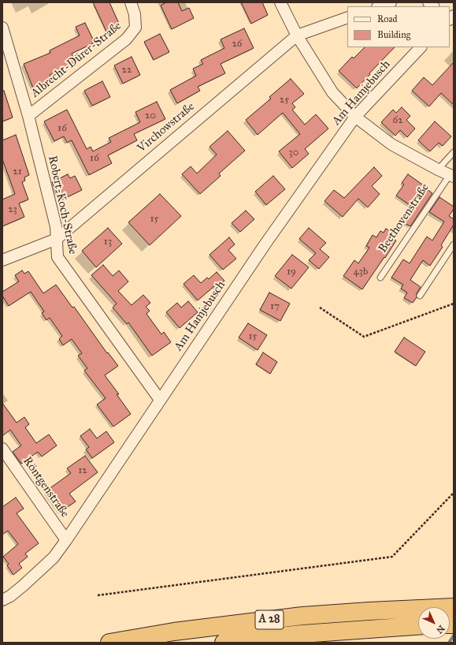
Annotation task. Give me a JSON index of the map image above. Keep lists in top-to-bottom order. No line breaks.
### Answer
{"streets":{"highway":["A 28"],"street":["Albrecht-Dürer-Straße","Am Hamjebusch","Virchowstraße","Robert-Koch-Straße","Beethovenstraße","Röntgenstraße"]},"crossings":[["Albrecht-Dürer-Straße","Robert-Koch-Straße"],["Am Hamjebusch","Robert-Koch-Straße"],["Am Hamjebusch","Beethovenstraße"],["Am Hamjebusch","Röntgenstraße"],["Virchowstraße","Robert-Koch-Straße"],["Virchowstraße","Beethovenstraße"]],"house_numbers":["26","22","25","20","62","16","30","16","21","23","15","13","19","43b","17","15","12"],"legend":["Road","Building"],"north":"bottom right"}
